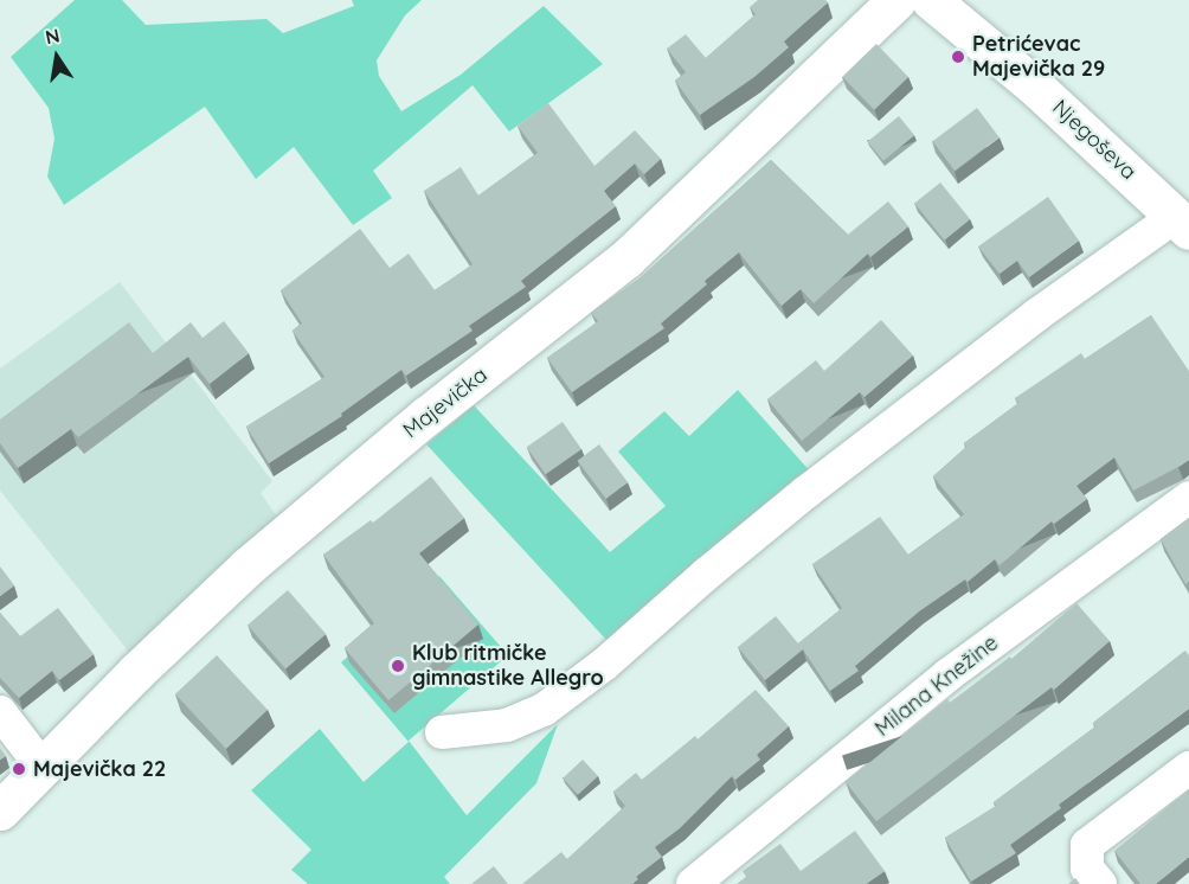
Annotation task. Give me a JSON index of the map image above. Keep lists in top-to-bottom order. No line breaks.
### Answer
{"streets":{"street":["Njegoševa","Majevička","Milana Knežine"]},"places":["Petrićevac Majevička 29","Klub ritmičke gimnastike Allegro","Majevička 22"],"north":"top"}
